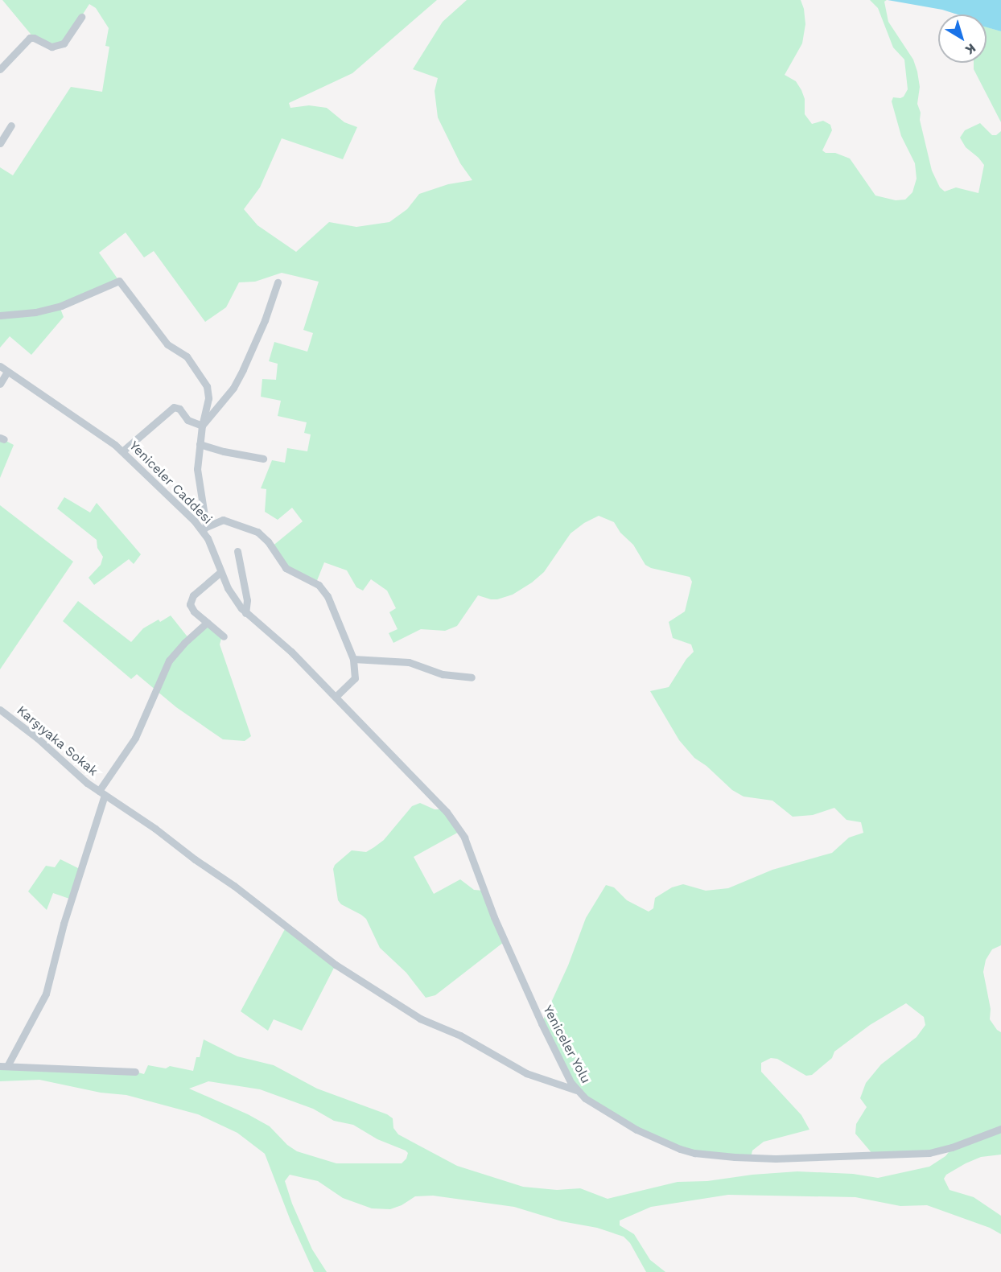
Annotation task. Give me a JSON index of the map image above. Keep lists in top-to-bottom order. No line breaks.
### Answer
{"streets":{"street":["Yeniceler Caddesi","Karşıyaka Sokak","Yeniceler Yolu"]},"crossings":[["Yeniceler Caddesi","Yeniceler Yolu"],["Karşıyaka Sokak","Yeniceler Yolu"]],"north":"bottom right"}
